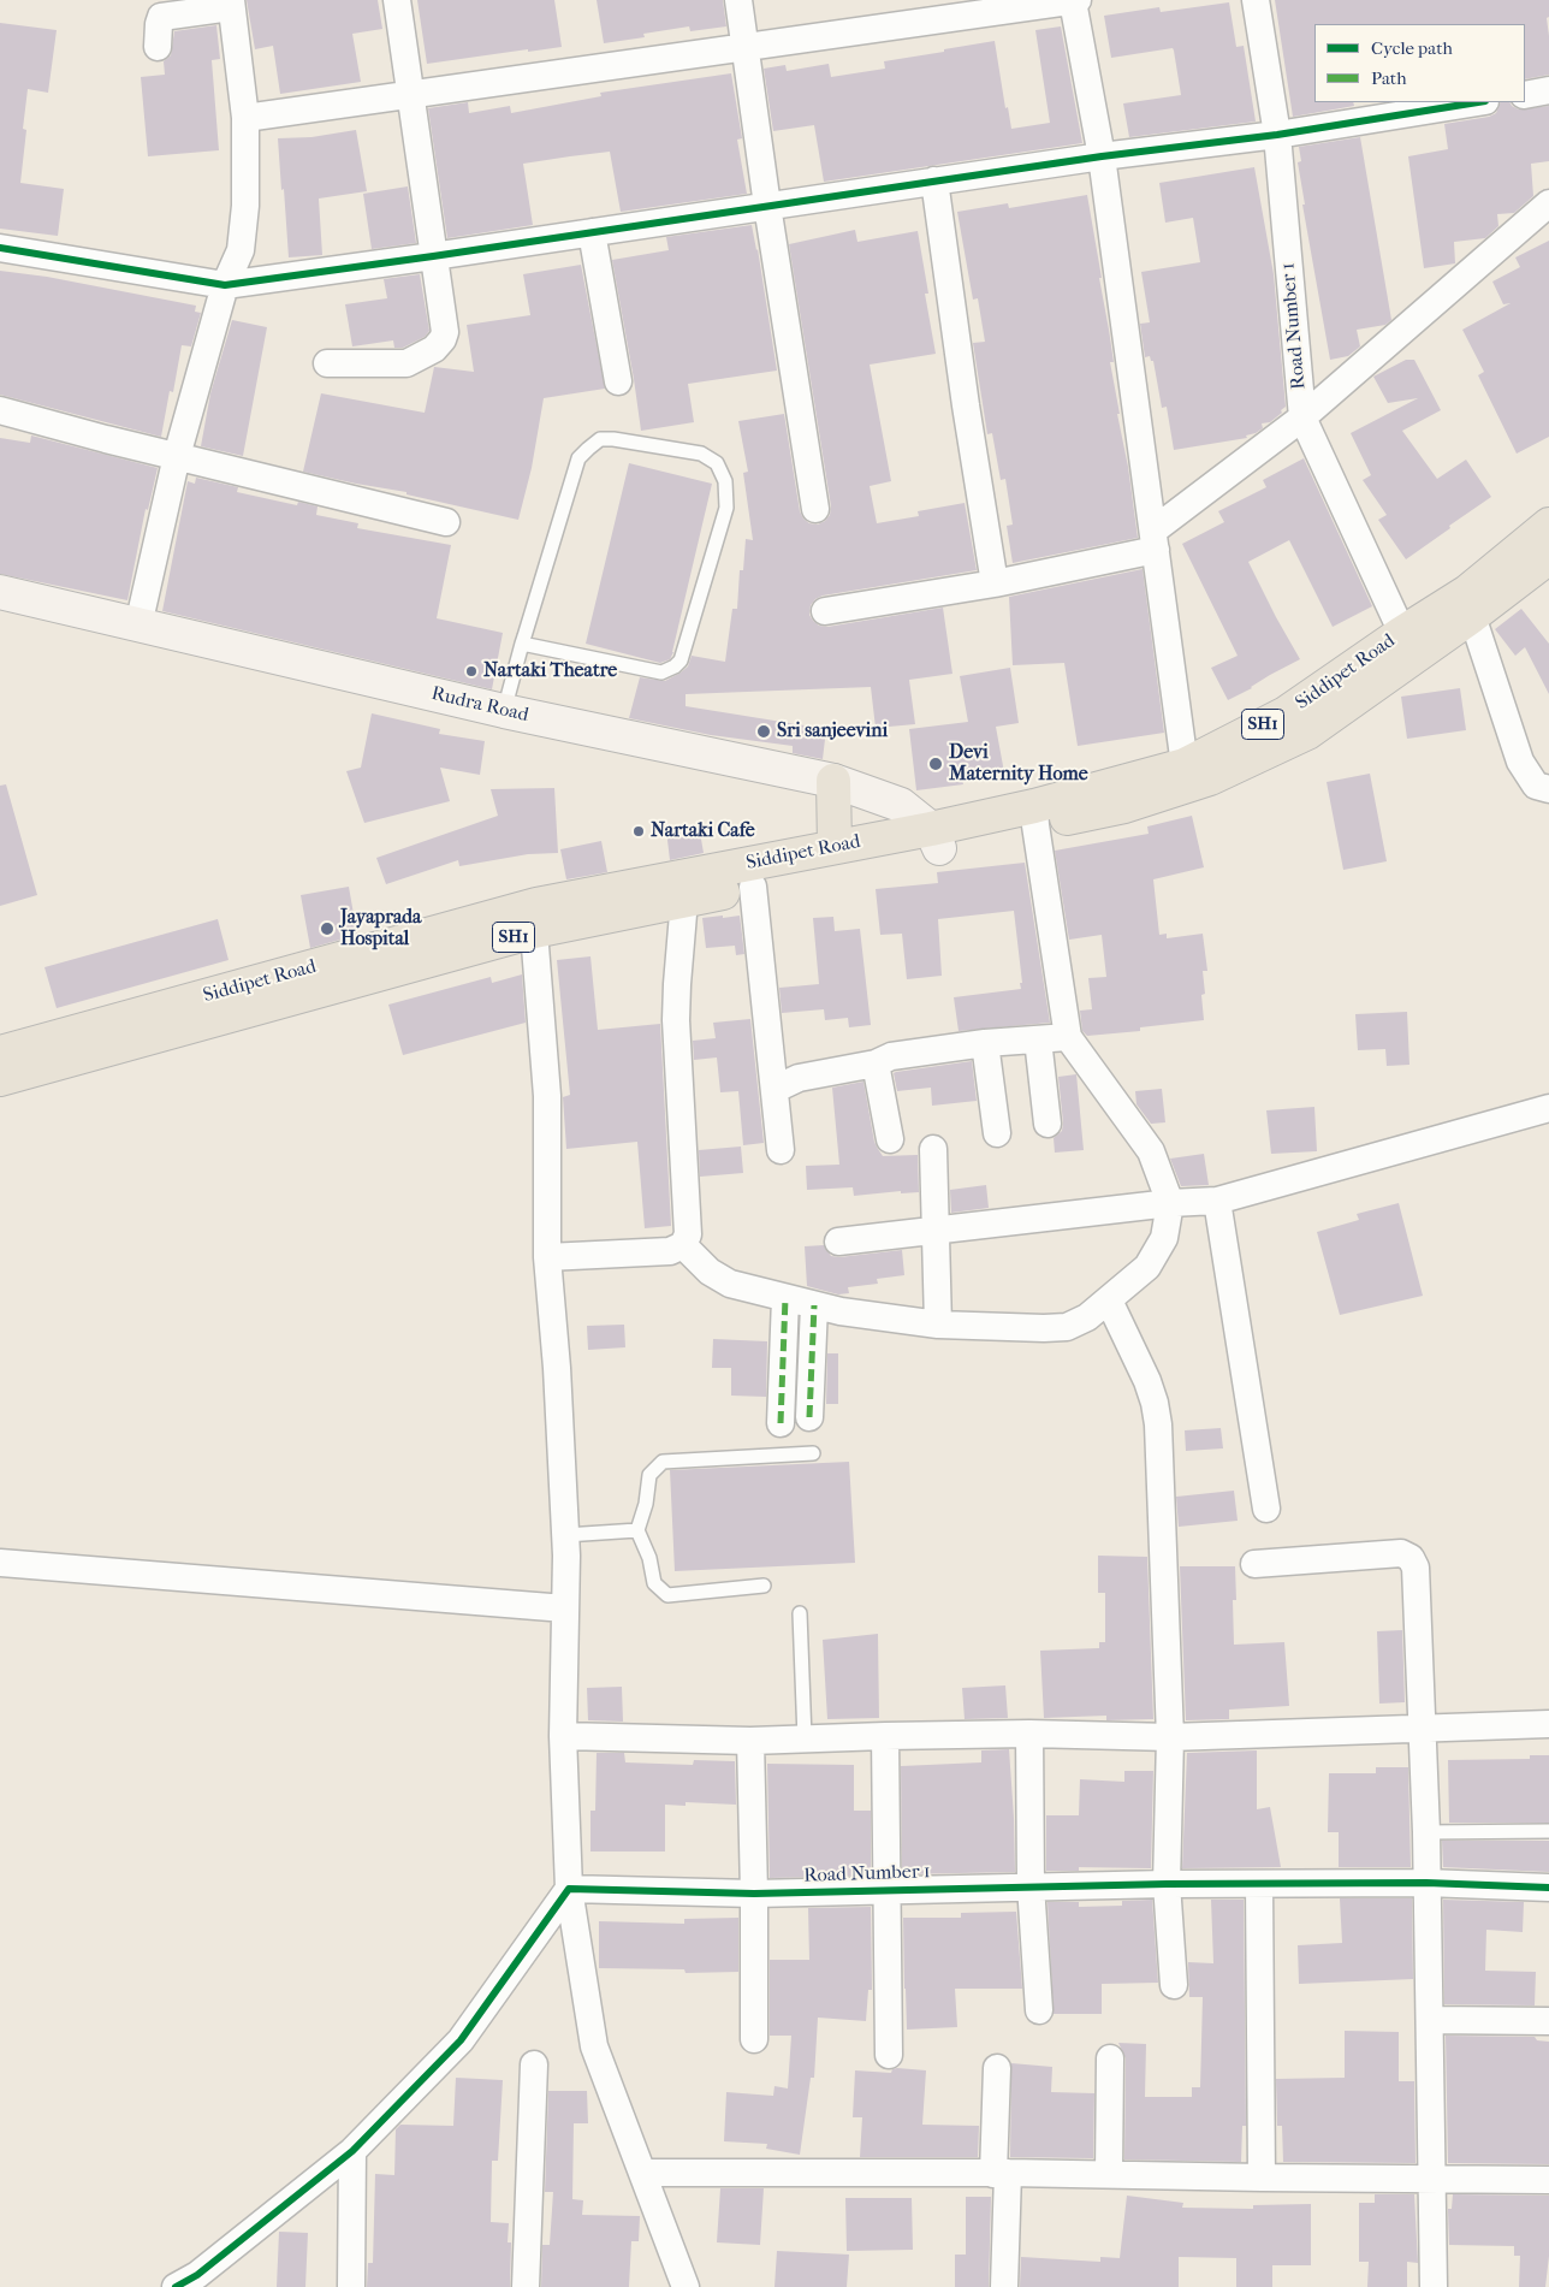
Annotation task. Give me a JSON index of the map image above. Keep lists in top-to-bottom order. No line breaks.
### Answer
{"streets":{"main road":["Siddipet Road","Rudra Road","SH1"],"street":["Road Number 1"]},"crossings":[["Road Number 1","Siddipet Road"],["Siddipet Road","Rudra Road"]],"places":["Nartaki Theatre","Sri sanjeevini","Devi Maternity Home","Nartaki Cafe","Jayaprada Hospital"],"legend":["Cycle path","Path"]}
